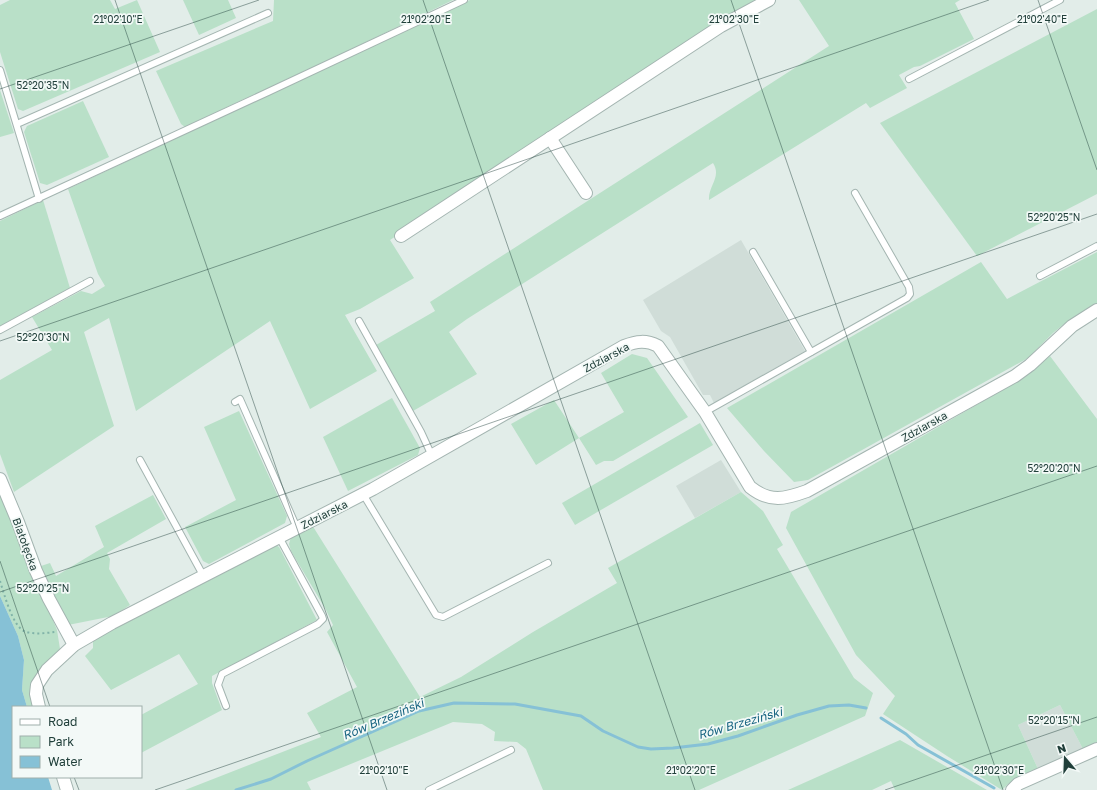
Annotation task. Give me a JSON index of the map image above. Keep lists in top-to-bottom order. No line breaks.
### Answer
{"streets":{"street":["Zdziarska","Białołęcka"]},"crossings":[["Zdziarska","Białołęcka"]],"water":["Rów Brzeziński"],"legend":["Road","Park","Water"],"north":"top","coordinates":["21°02'10\"E","21°02'20\"E","21°02'30\"E","21°02'40\"E","52°20'35\"N","52°20'25\"N","52°20'30\"N","52°20'20\"N","52°20'15\"N"]}
